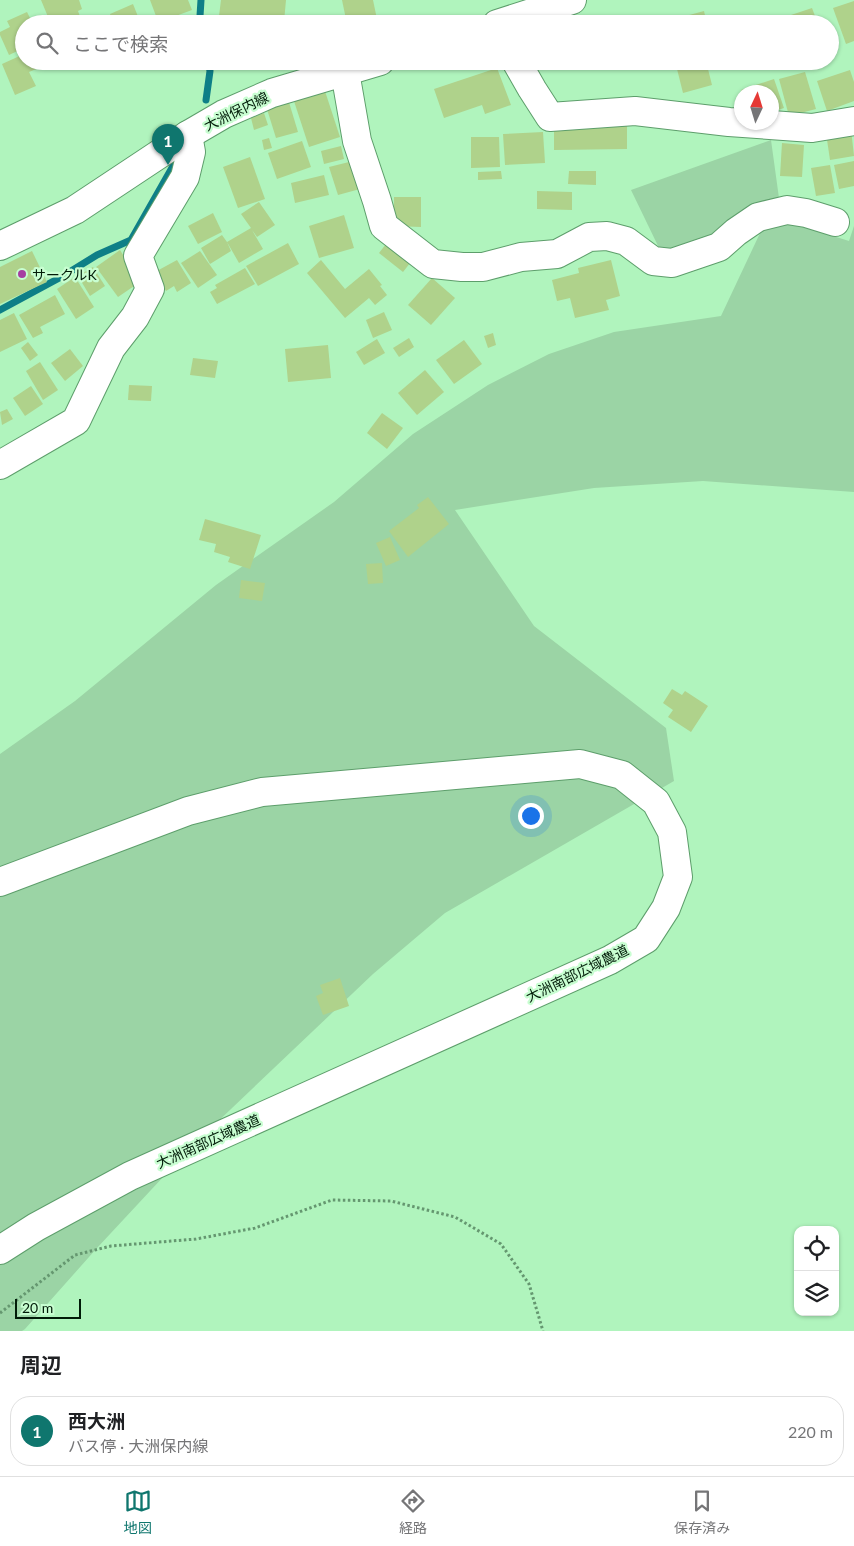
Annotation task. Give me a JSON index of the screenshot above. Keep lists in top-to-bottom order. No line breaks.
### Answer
{"streets":{"street":["大洲保内線","大洲南部広域農道"]},"places":["サークルK"],"scale_bar":"20 m","north":"top","page":{"search":"ここで検索","pins":"1","scale":"20 m","heading":"周辺","list":[{"mark":"1","name":"西大洲","note":"バス停 · 大洲保内線","value":"220 m"}],"nav":["地図","経路","保存済み"]}}
